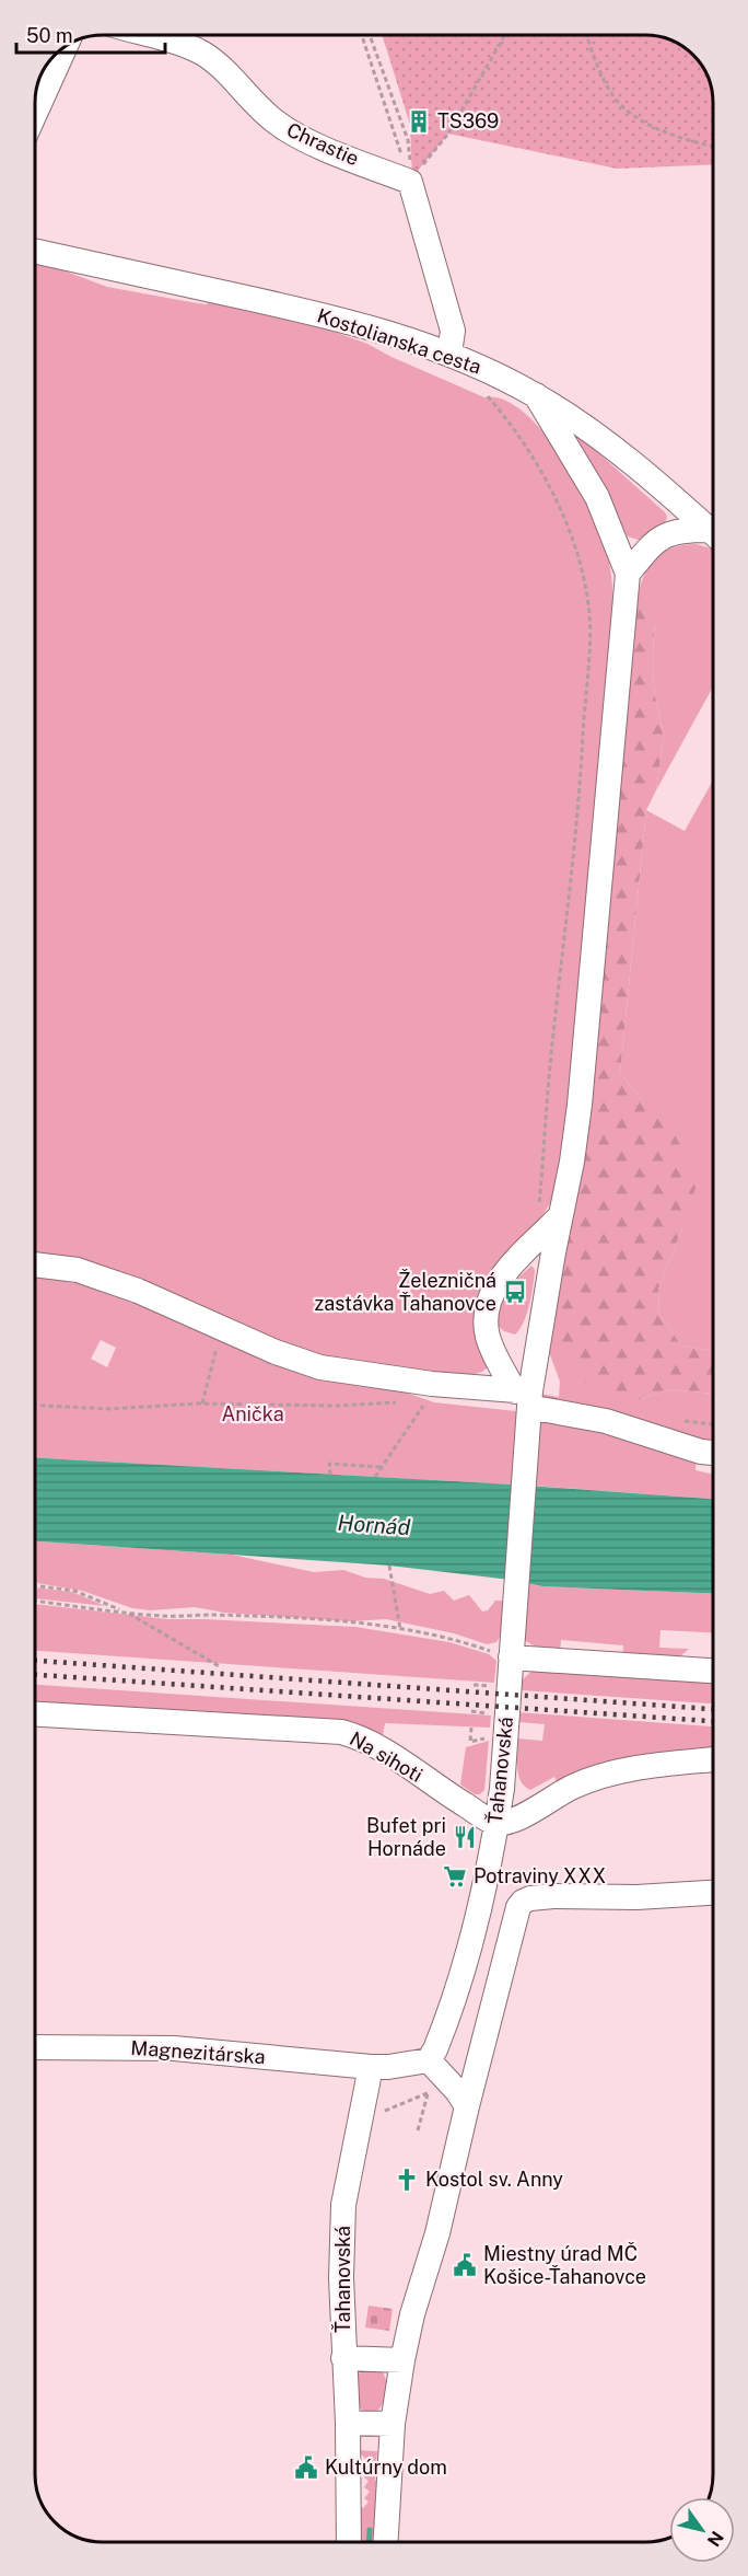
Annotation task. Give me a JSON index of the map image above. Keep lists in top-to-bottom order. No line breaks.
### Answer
{"streets":{"street":["Chrastie","Kostolianska cesta","Na sihoti","Ťahanovská","Magnezitárska"]},"crossings":[["Na sihoti","Ťahanovská"],["Ťahanovská","Magnezitárska"]],"water":["Hornád"],"parks":["Anička"],"places":{"building":["TS369"],"bus stop":["Železničná zastávka Ťahanovce"],"restaurant":["Bufet pri Hornáde"],"supermarket":["Potraviny XXX"],"church":["Kostol sv. Anny"],"public building":["Miestny úrad MČ Košice-Ťahanovce","Kultúrny dom"]},"scale_bar":"50 m","north":"bottom right"}
